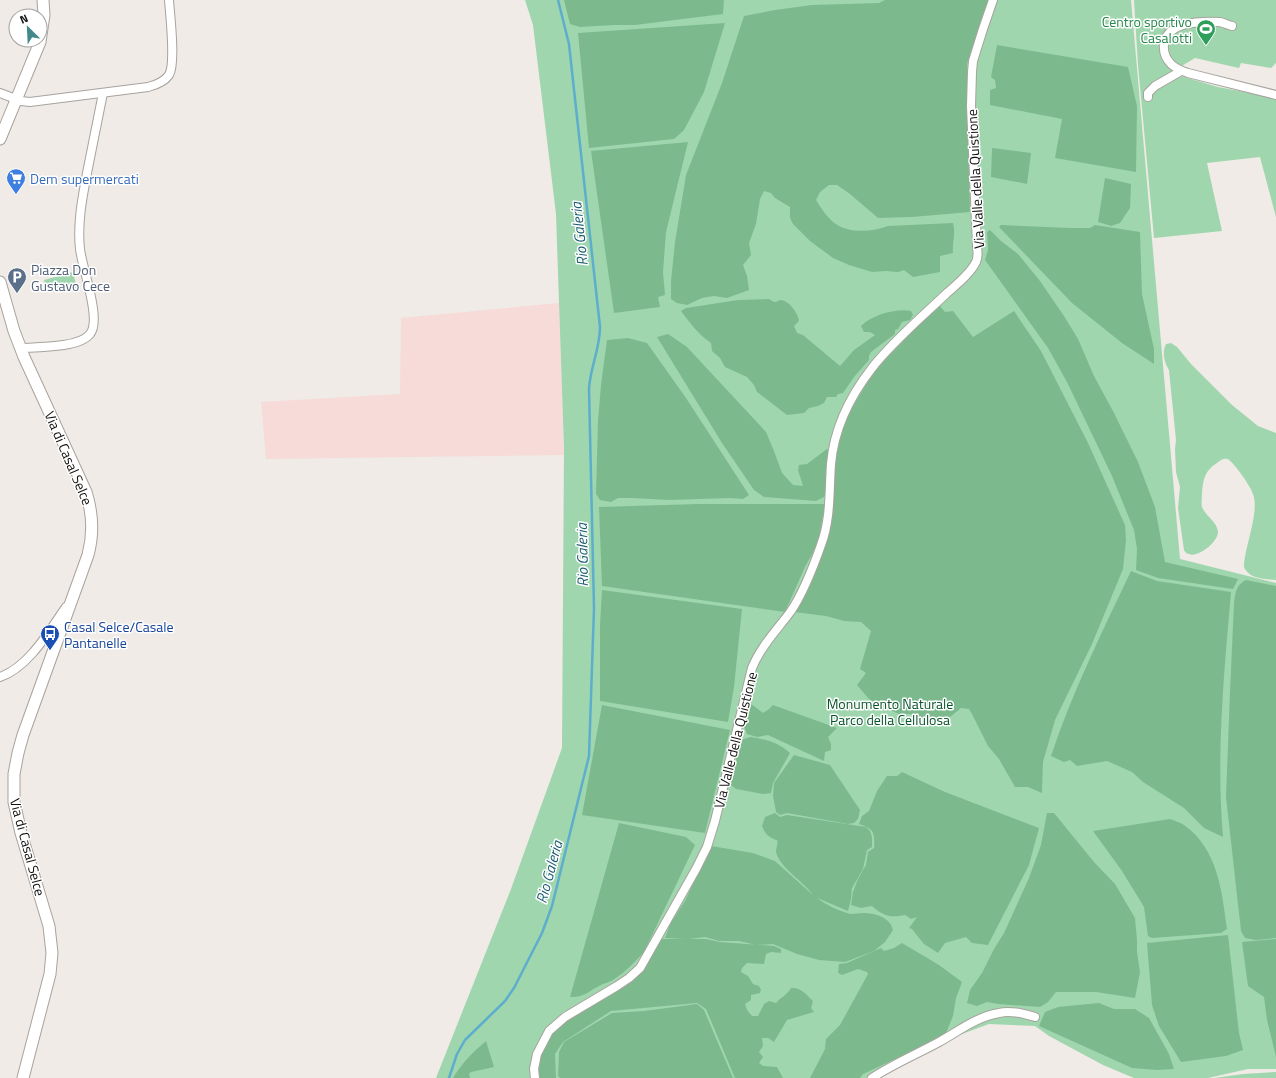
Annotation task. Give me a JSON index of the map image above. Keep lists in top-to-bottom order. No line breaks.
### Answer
{"streets":{"main road":["Via di Casal Selce"],"street":["Via Valle della Quistione"]},"water":["Rio Galeria"],"parks":["Monumento Naturale Parco della Cellulosa"],"places":{"sports":["Centro sportivo Casalotti"],"supermarket":["Dem supermercati"],"parking":["Piazza Don Gustavo Cece"],"bus stop":["Casal Selce/Casale Pantanelle"]},"north":"top left"}
